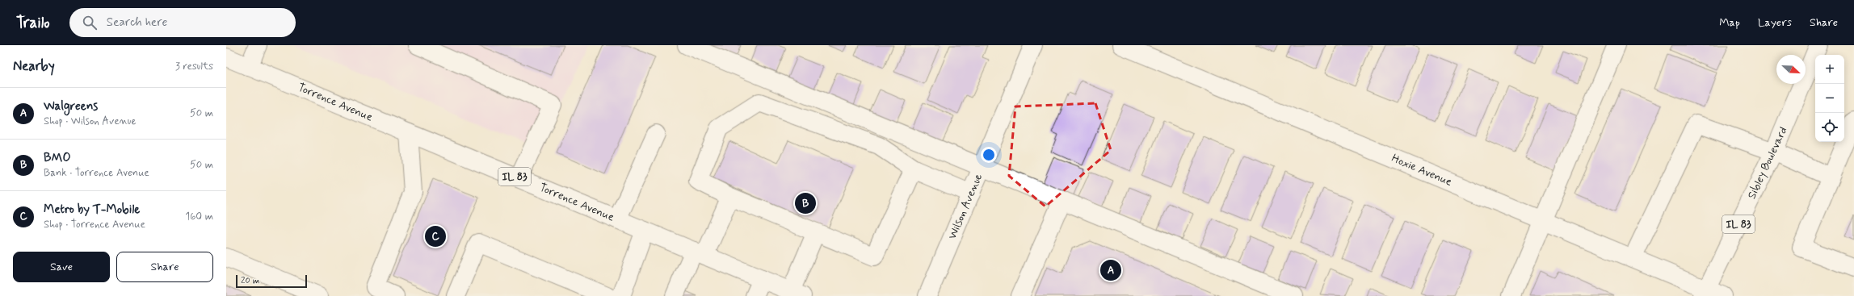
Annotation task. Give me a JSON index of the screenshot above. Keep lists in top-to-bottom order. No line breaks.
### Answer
{"streets":{"street":["Torrence Avenue","Sibley Boulevard","Hoxie Avenue","IL 83","Wilson Avenue"]},"crossings":[["Sibley Boulevard","Hoxie Avenue"]],"scale_bar":"20 m","north":"bottom right","page":{"header":"Trailo","search":"Search here","nav":["Map","Layers","Share"],"heading":["Nearby","3 results"],"map_buttons":["+","−"],"list":[{"mark":"A","name":"Walgreens","note":"Shop · Wilson Avenue","value":"50 m"},{"mark":"B","name":"BMO","note":"Bank · Torrence Avenue","value":"50 m"},{"mark":"C","name":"Metro by T-Mobile","note":"Shop · Torrence Avenue","value":"160 m"}],"pins":["B","C","A"],"buttons":["Save","Share"],"scale":"20 m"}}
